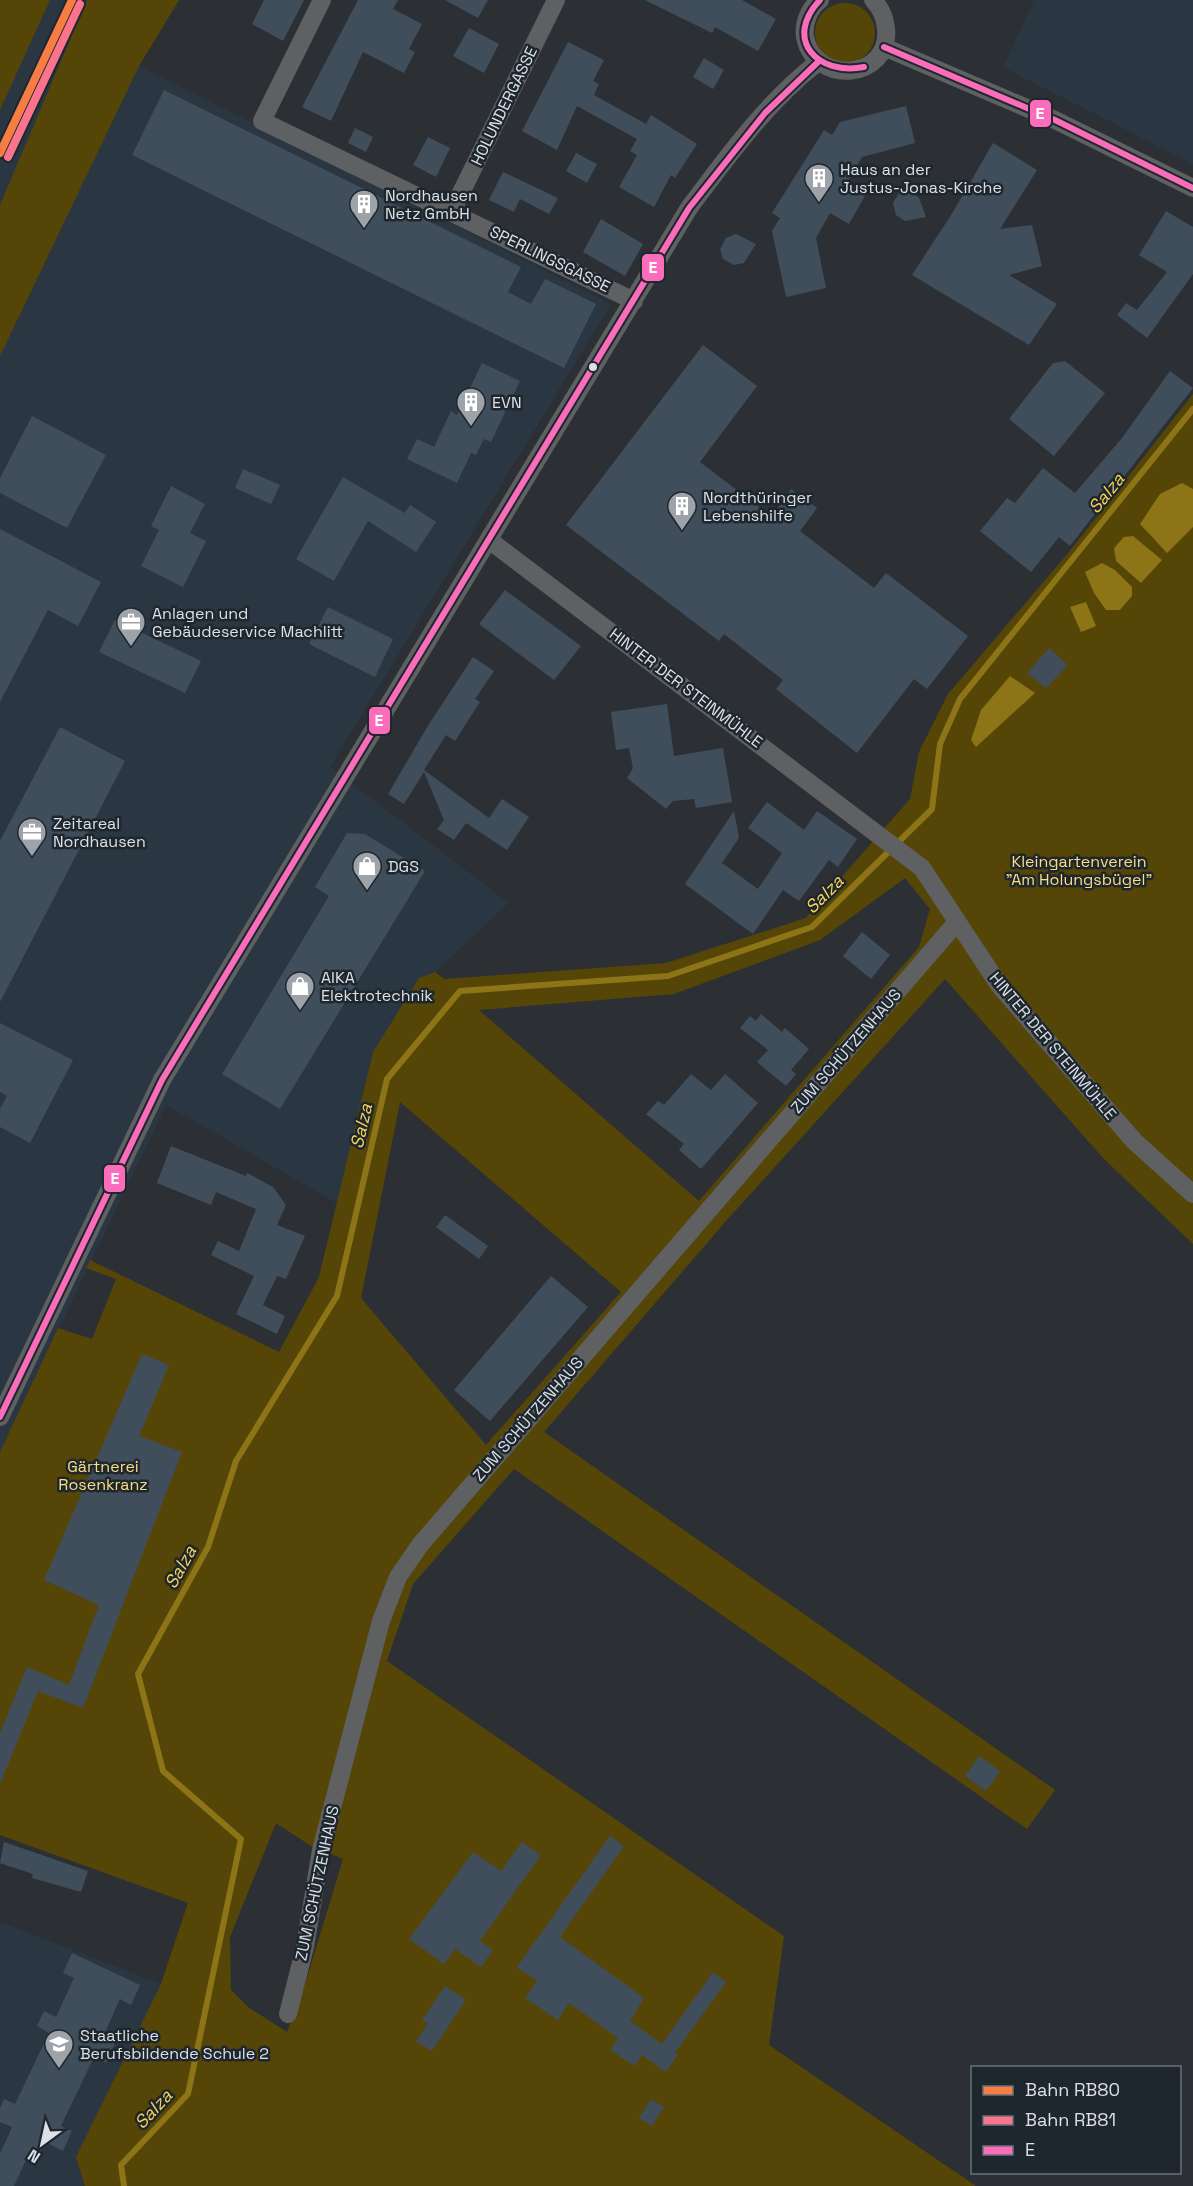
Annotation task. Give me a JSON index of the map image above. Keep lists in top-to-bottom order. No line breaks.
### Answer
{"streets":{"street":["HOLUNDERGASSE","SPERLINGSGASSE","HINTER DER STEINMÜHLE","ZUM SCHÜTZENHAUS"]},"crossings":[["HOLUNDERGASSE","SPERLINGSGASSE"],["HINTER DER STEINMÜHLE","ZUM SCHÜTZENHAUS"]],"water":["Salza"],"parks":["Kleingartenverein \"Am Holungsbügel\"","Gärtnerei Rosenkranz"],"places":{"building":["Haus an der Justus-Jonas-Kirche","Nordhausen Netz GmbH","EVN","Nordthüringer Lebenshilfe"],"office":["Anlagen und Gebäudeservice Machlitt","Zeitareal Nordhausen"],"shop":["DGS","AIKA Elektrotechnik"],"school or university":["Staatliche Berufsbildende Schule 2"]},"lines":["rail line RB80","transit line E","rail line RB81"],"legend":["Bahn RB80","Bahn RB81","E"],"north":"bottom left"}
